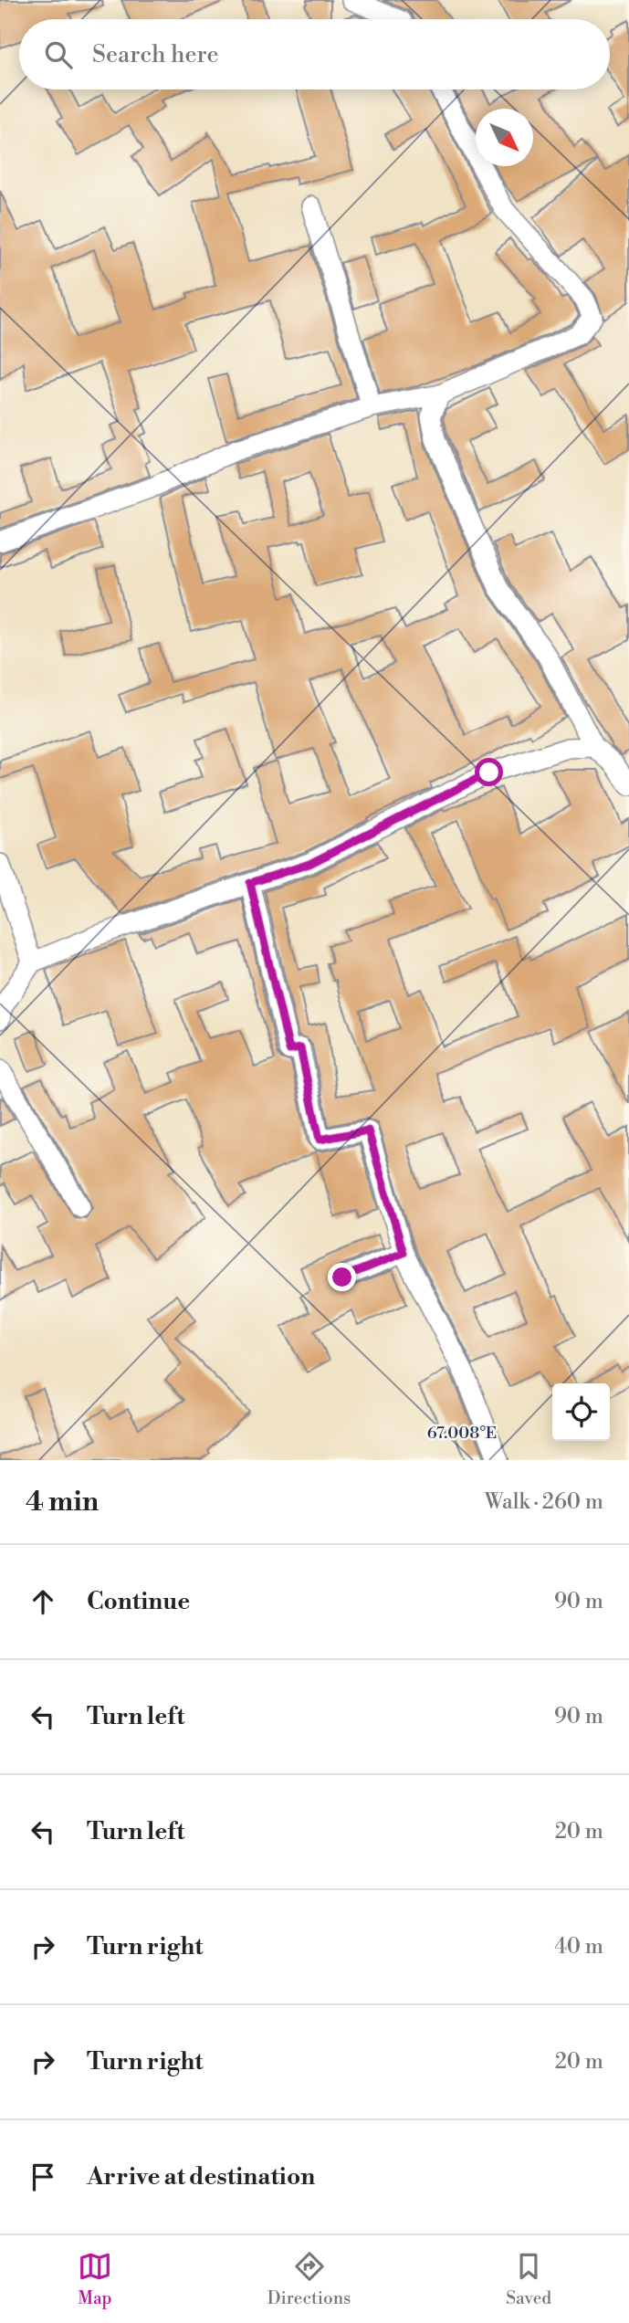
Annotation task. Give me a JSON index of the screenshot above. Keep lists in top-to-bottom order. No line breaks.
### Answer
{"north":"bottom right","page":{"search":"Search here","heading":["4 min","Walk · 260 m"],"list":[["Continue","90 m"],["Turn left","90 m"],["Turn left","20 m"],["Turn right","40 m"],["Turn right","20 m"],"Arrive at destination"],"nav":["Map","Directions","Saved"]},"coordinates":["67.008°E"]}
